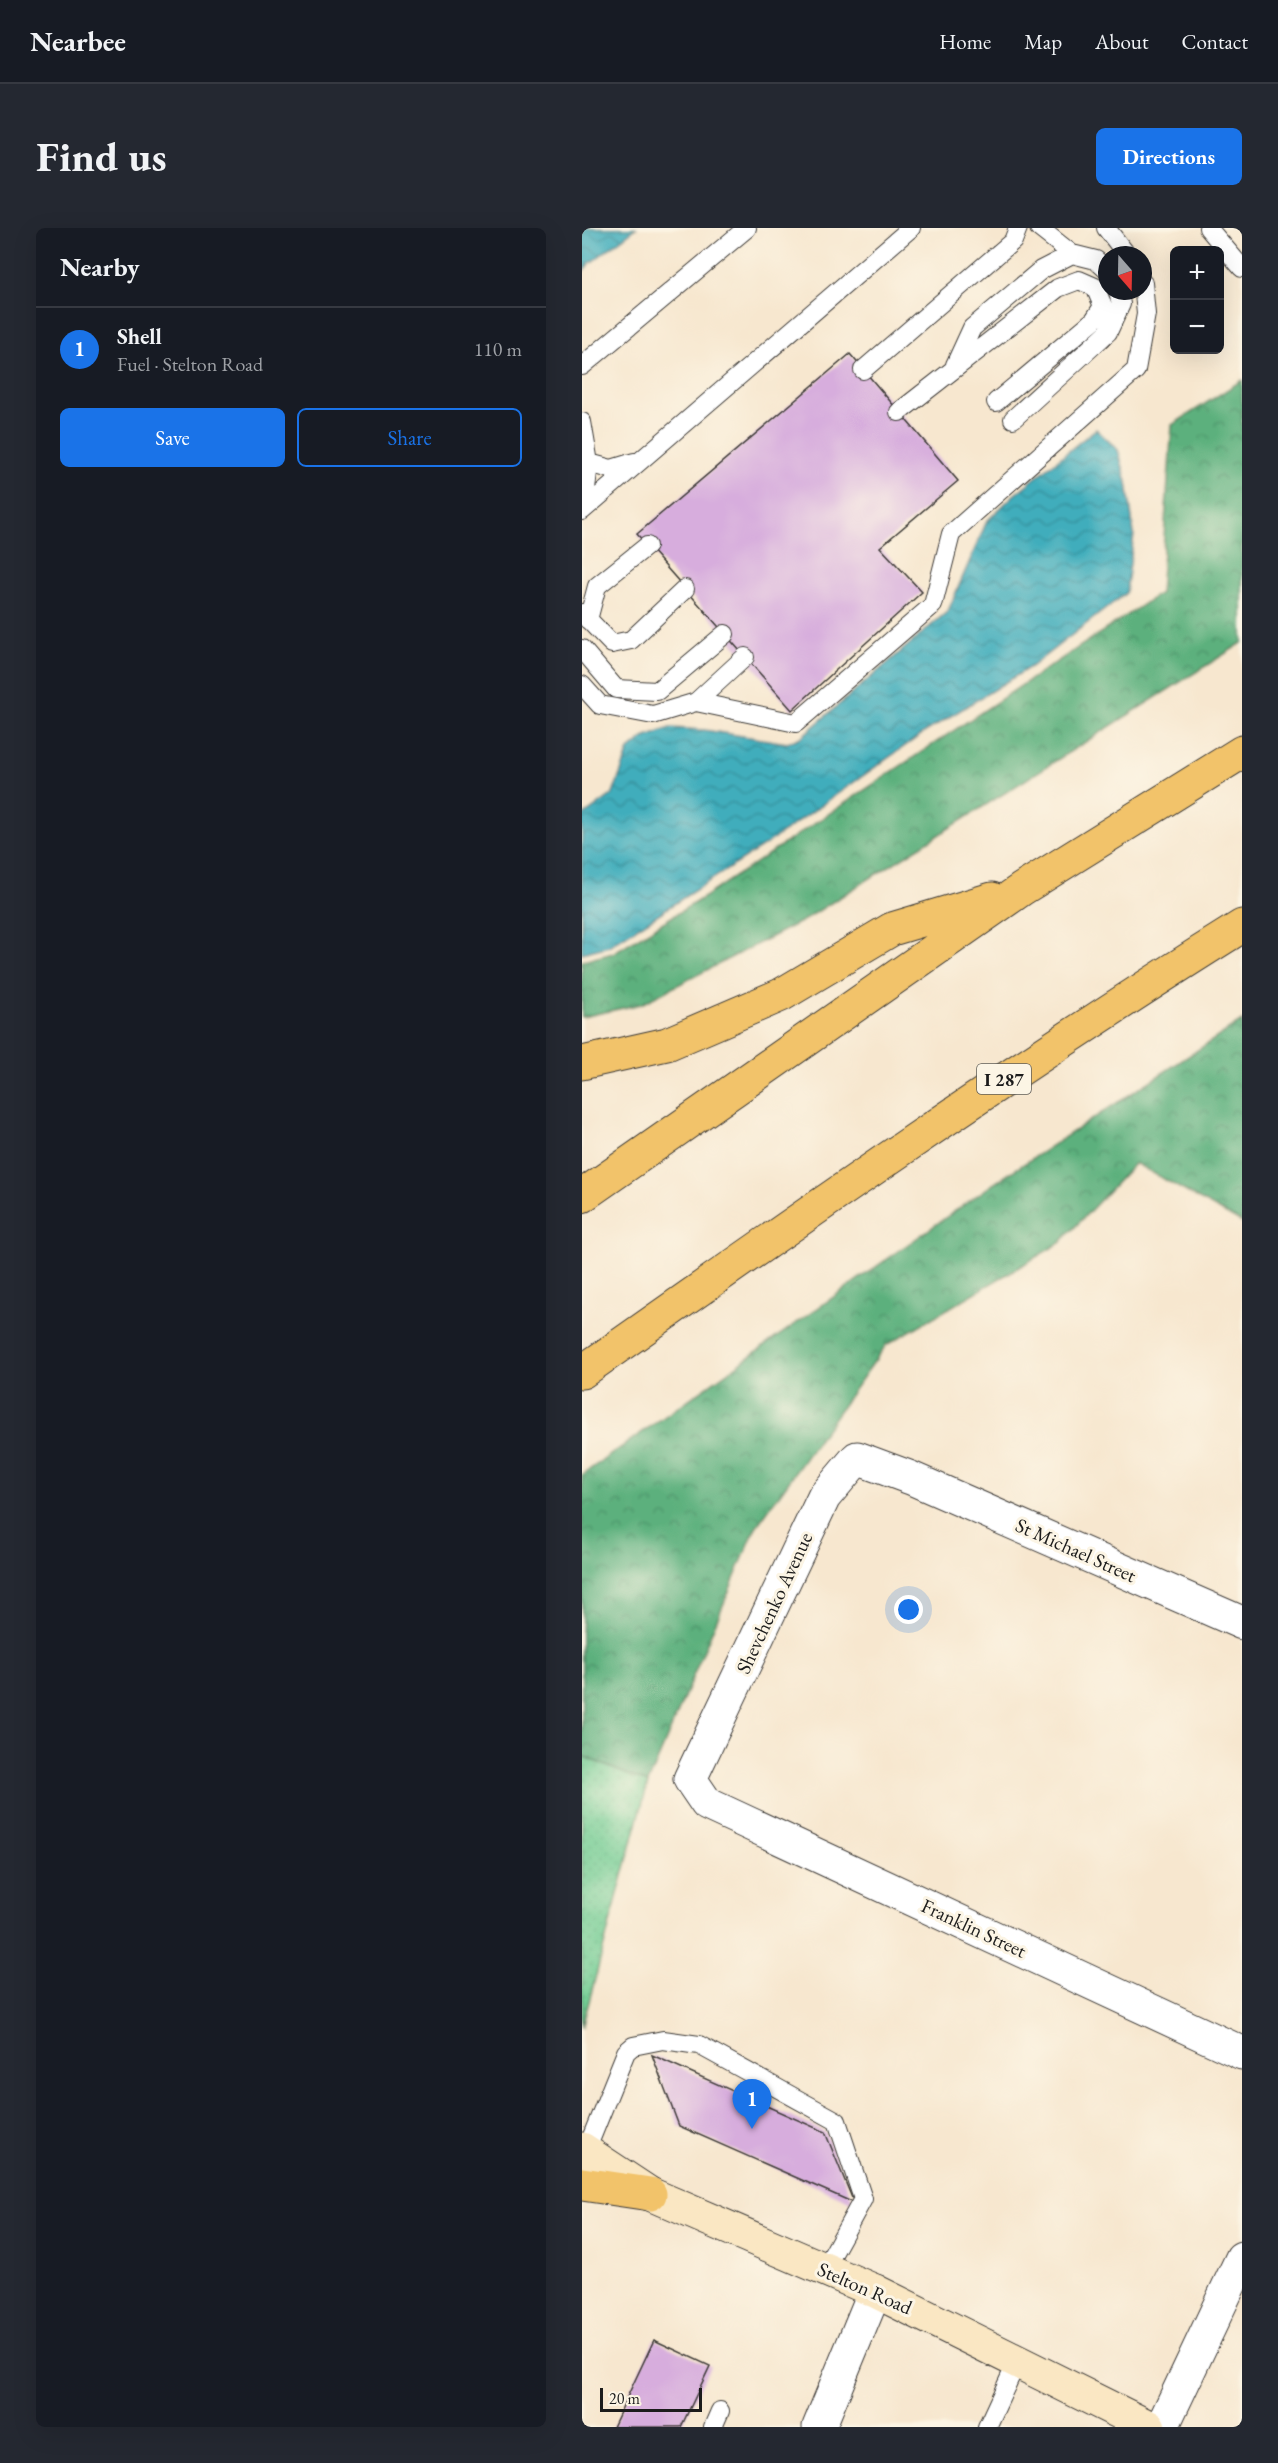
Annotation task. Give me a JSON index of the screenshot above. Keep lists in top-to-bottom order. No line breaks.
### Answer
{"streets":{"highway":["I 287"],"main road":["Stelton Road"],"street":["St Michael Street","Shevchenko Avenue","Franklin Street"]},"crossings":[["St Michael Street","Shevchenko Avenue"],["Shevchenko Avenue","Franklin Street"]],"scale_bar":"20 m","north":"bottom","page":{"header":"Nearbee","nav":["Home","Map","About","Contact"],"buttons":["Directions",["Save","Share"]],"title":"Find us","heading":"Nearby","map_buttons":["+","−"],"list":[{"mark":"1","name":"Shell","note":"Fuel · Stelton Road","value":"110 m"}],"pins":"1","scale":"20 m"}}
